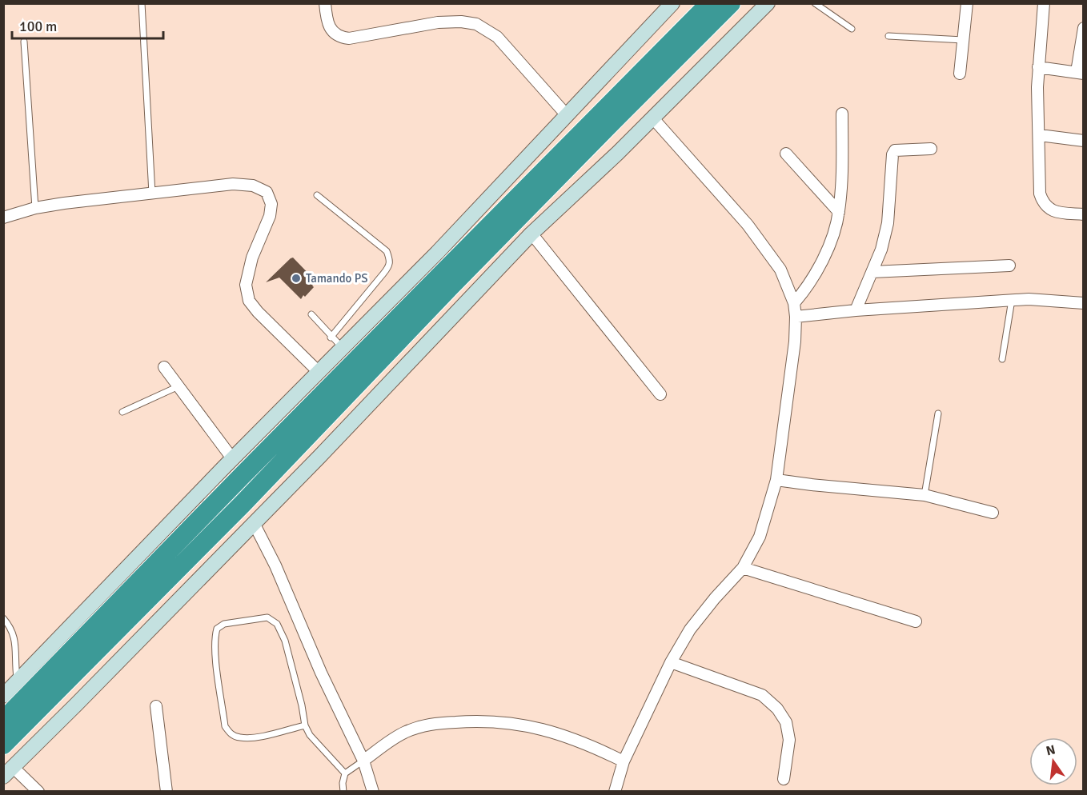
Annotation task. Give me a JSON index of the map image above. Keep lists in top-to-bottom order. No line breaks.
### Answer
{"places":["Tamando PS"],"scale_bar":"100 m","north":"top"}
